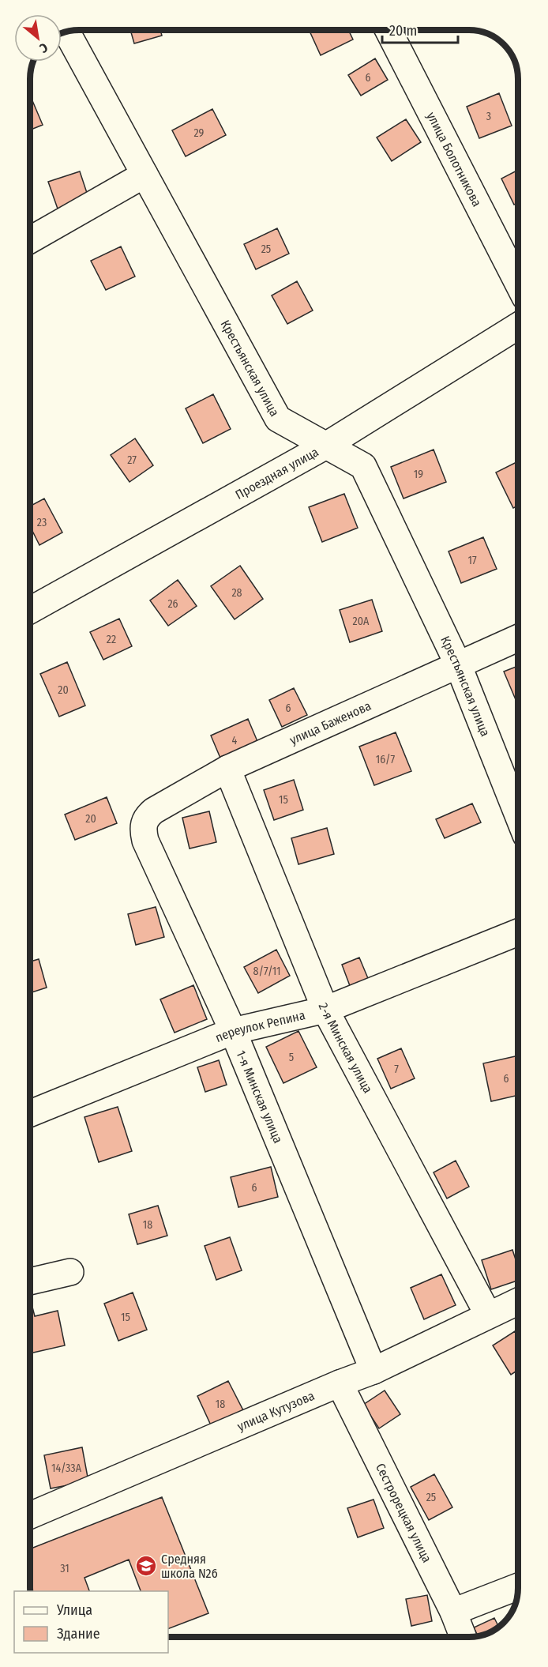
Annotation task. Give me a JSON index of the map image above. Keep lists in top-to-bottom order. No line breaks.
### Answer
{"streets":{"street":["улица Болотникова","Крестьянская улица","Проездная улица","улица Баженова","переулок Репина","2-я Минская улица","1-я Минская улица","улица Кутузова","Сестрорецкая улица"]},"crossings":[["Крестьянская улица","Проездная улица"],["Крестьянская улица","улица Баженова"],["улица Баженова","2-я Минская улица"],["улица Баженова","1-я Минская улица"],["переулок Репина","2-я Минская улица"],["переулок Репина","1-я Минская улица"],["2-я Минская улица","улица Кутузова"],["1-я Минская улица","улица Кутузова"],["улица Кутузова","Сестрорецкая улица"]],"places":{"school or university":["Средняя школа N26"]},"house_numbers":["6","3","29","25","27","19","23","17","28","26","20А","22","20","6","4","16/7","15","20","8/7/11","5","7","6","6","18","15","18","14/33А","25","31"],"legend":["Улица","Здание"],"scale_bar":"20 m","north":"bottom right"}
